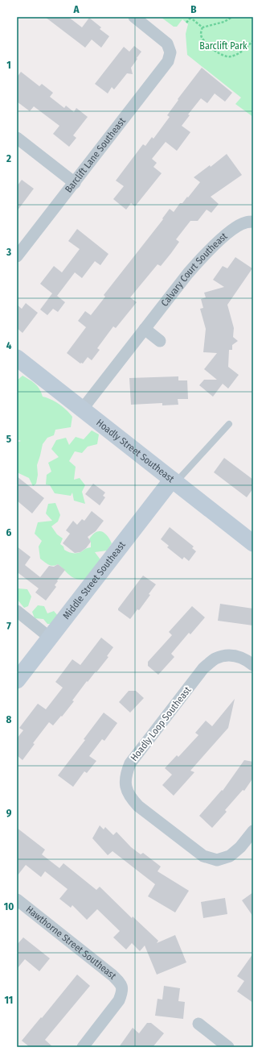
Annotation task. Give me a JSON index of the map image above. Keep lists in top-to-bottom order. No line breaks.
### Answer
{"streets":{"street":["Barclift Lane Southeast","Calvary Court Southeast","Hoadly Street Southeast","Middle Street Southeast","Hoadly Loop Southeast","Hawthorne Street Southeast"]},"crossings":[["Calvary Court Southeast","Hoadly Street Southeast"],["Hoadly Street Southeast","Middle Street Southeast"]],"parks":["Barclift Park"],"grid":{"columns":["A","B"],"rows":["1","2","3","4","5","6","7","8","9","10","11"]}}
